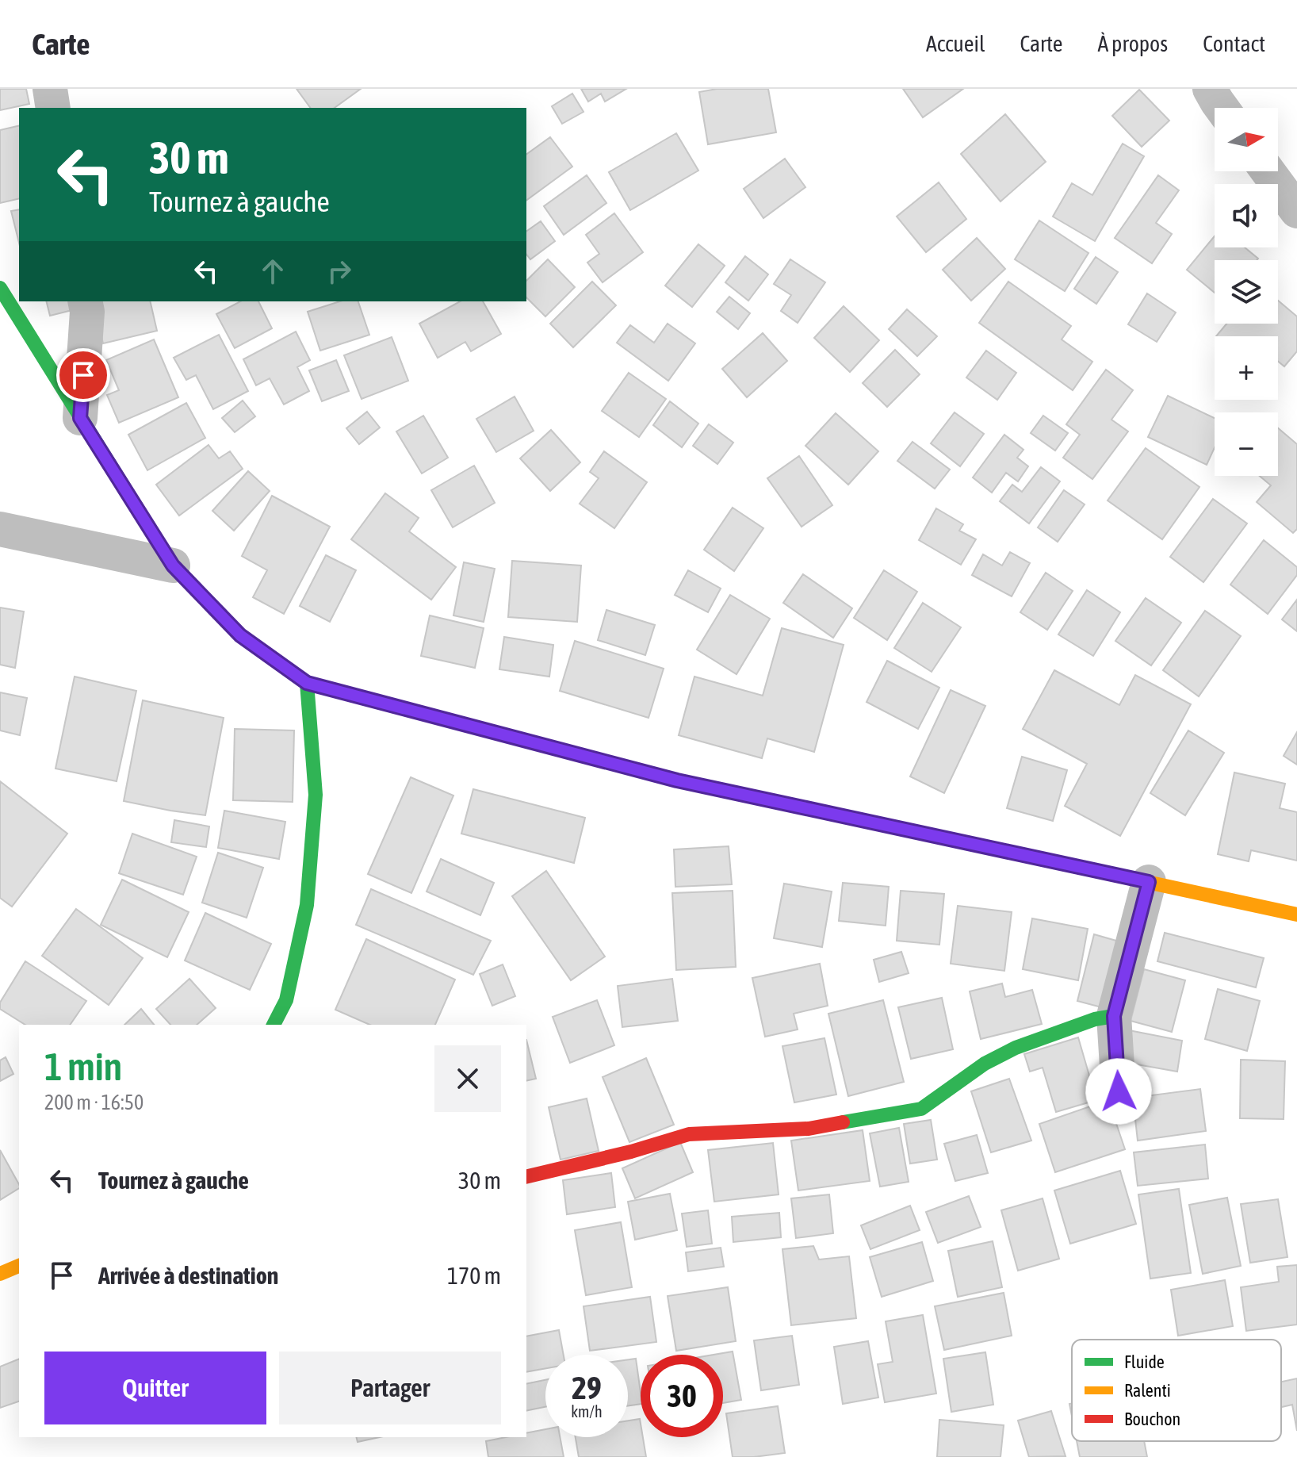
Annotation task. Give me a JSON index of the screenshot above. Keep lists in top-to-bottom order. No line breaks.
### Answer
{"legend":["Fluide","Ralenti","Bouchon"],"north":"right","page":{"header":"Carte","nav":["Accueil","Carte","À propos","Contact"],"map_buttons":["+","−"],"turn":["30 m","Tournez à gauche"],"heading":["1 min","200 m · 16:50"],"list":[{"name":"Tournez à gauche","value":"30 m"},{"name":"Arrivée à destination","value":"170 m"}],"buttons":["Quitter","Partager"],"speed":"29 km/h","limit":"30"}}
